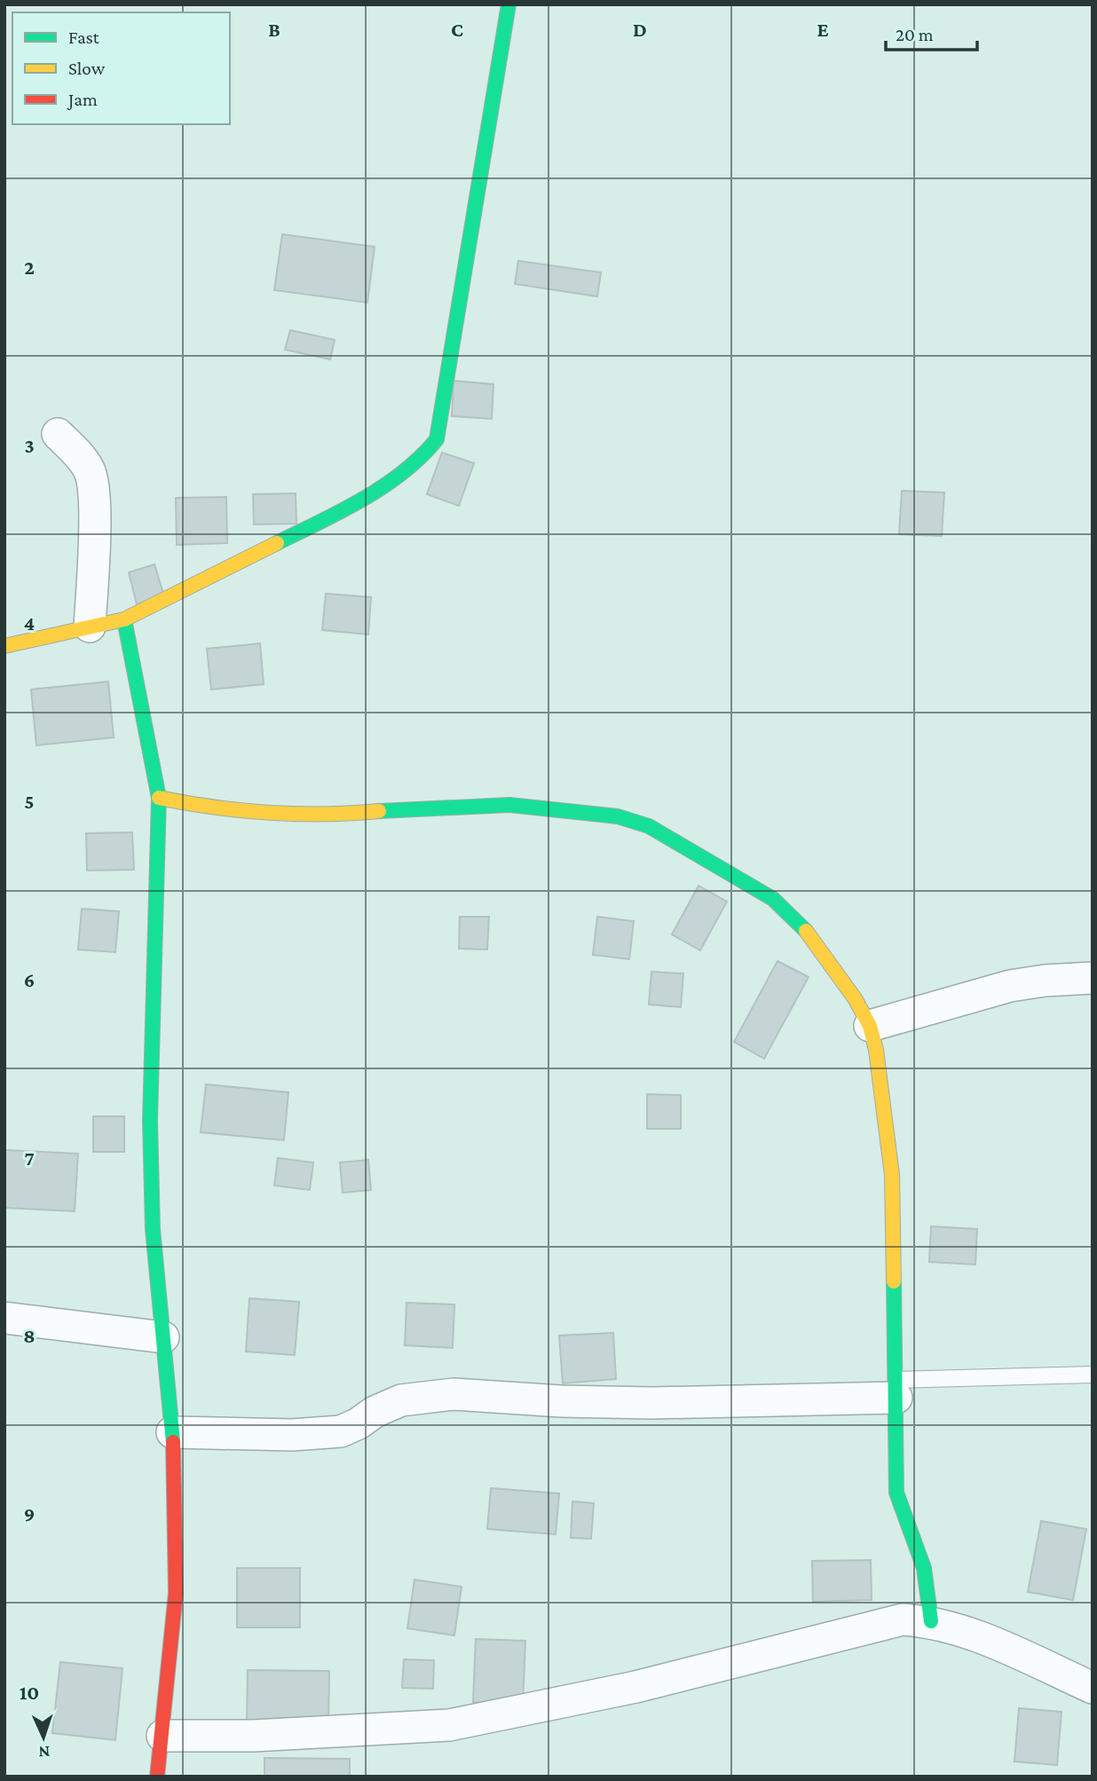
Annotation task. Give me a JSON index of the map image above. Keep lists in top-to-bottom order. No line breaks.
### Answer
{"legend":["Fast","Slow","Jam"],"scale_bar":"20 m","north":"bottom","grid":{"columns":["B","C","D","E"],"rows":["2","3","4","5","6","7","8","9","10"]}}
